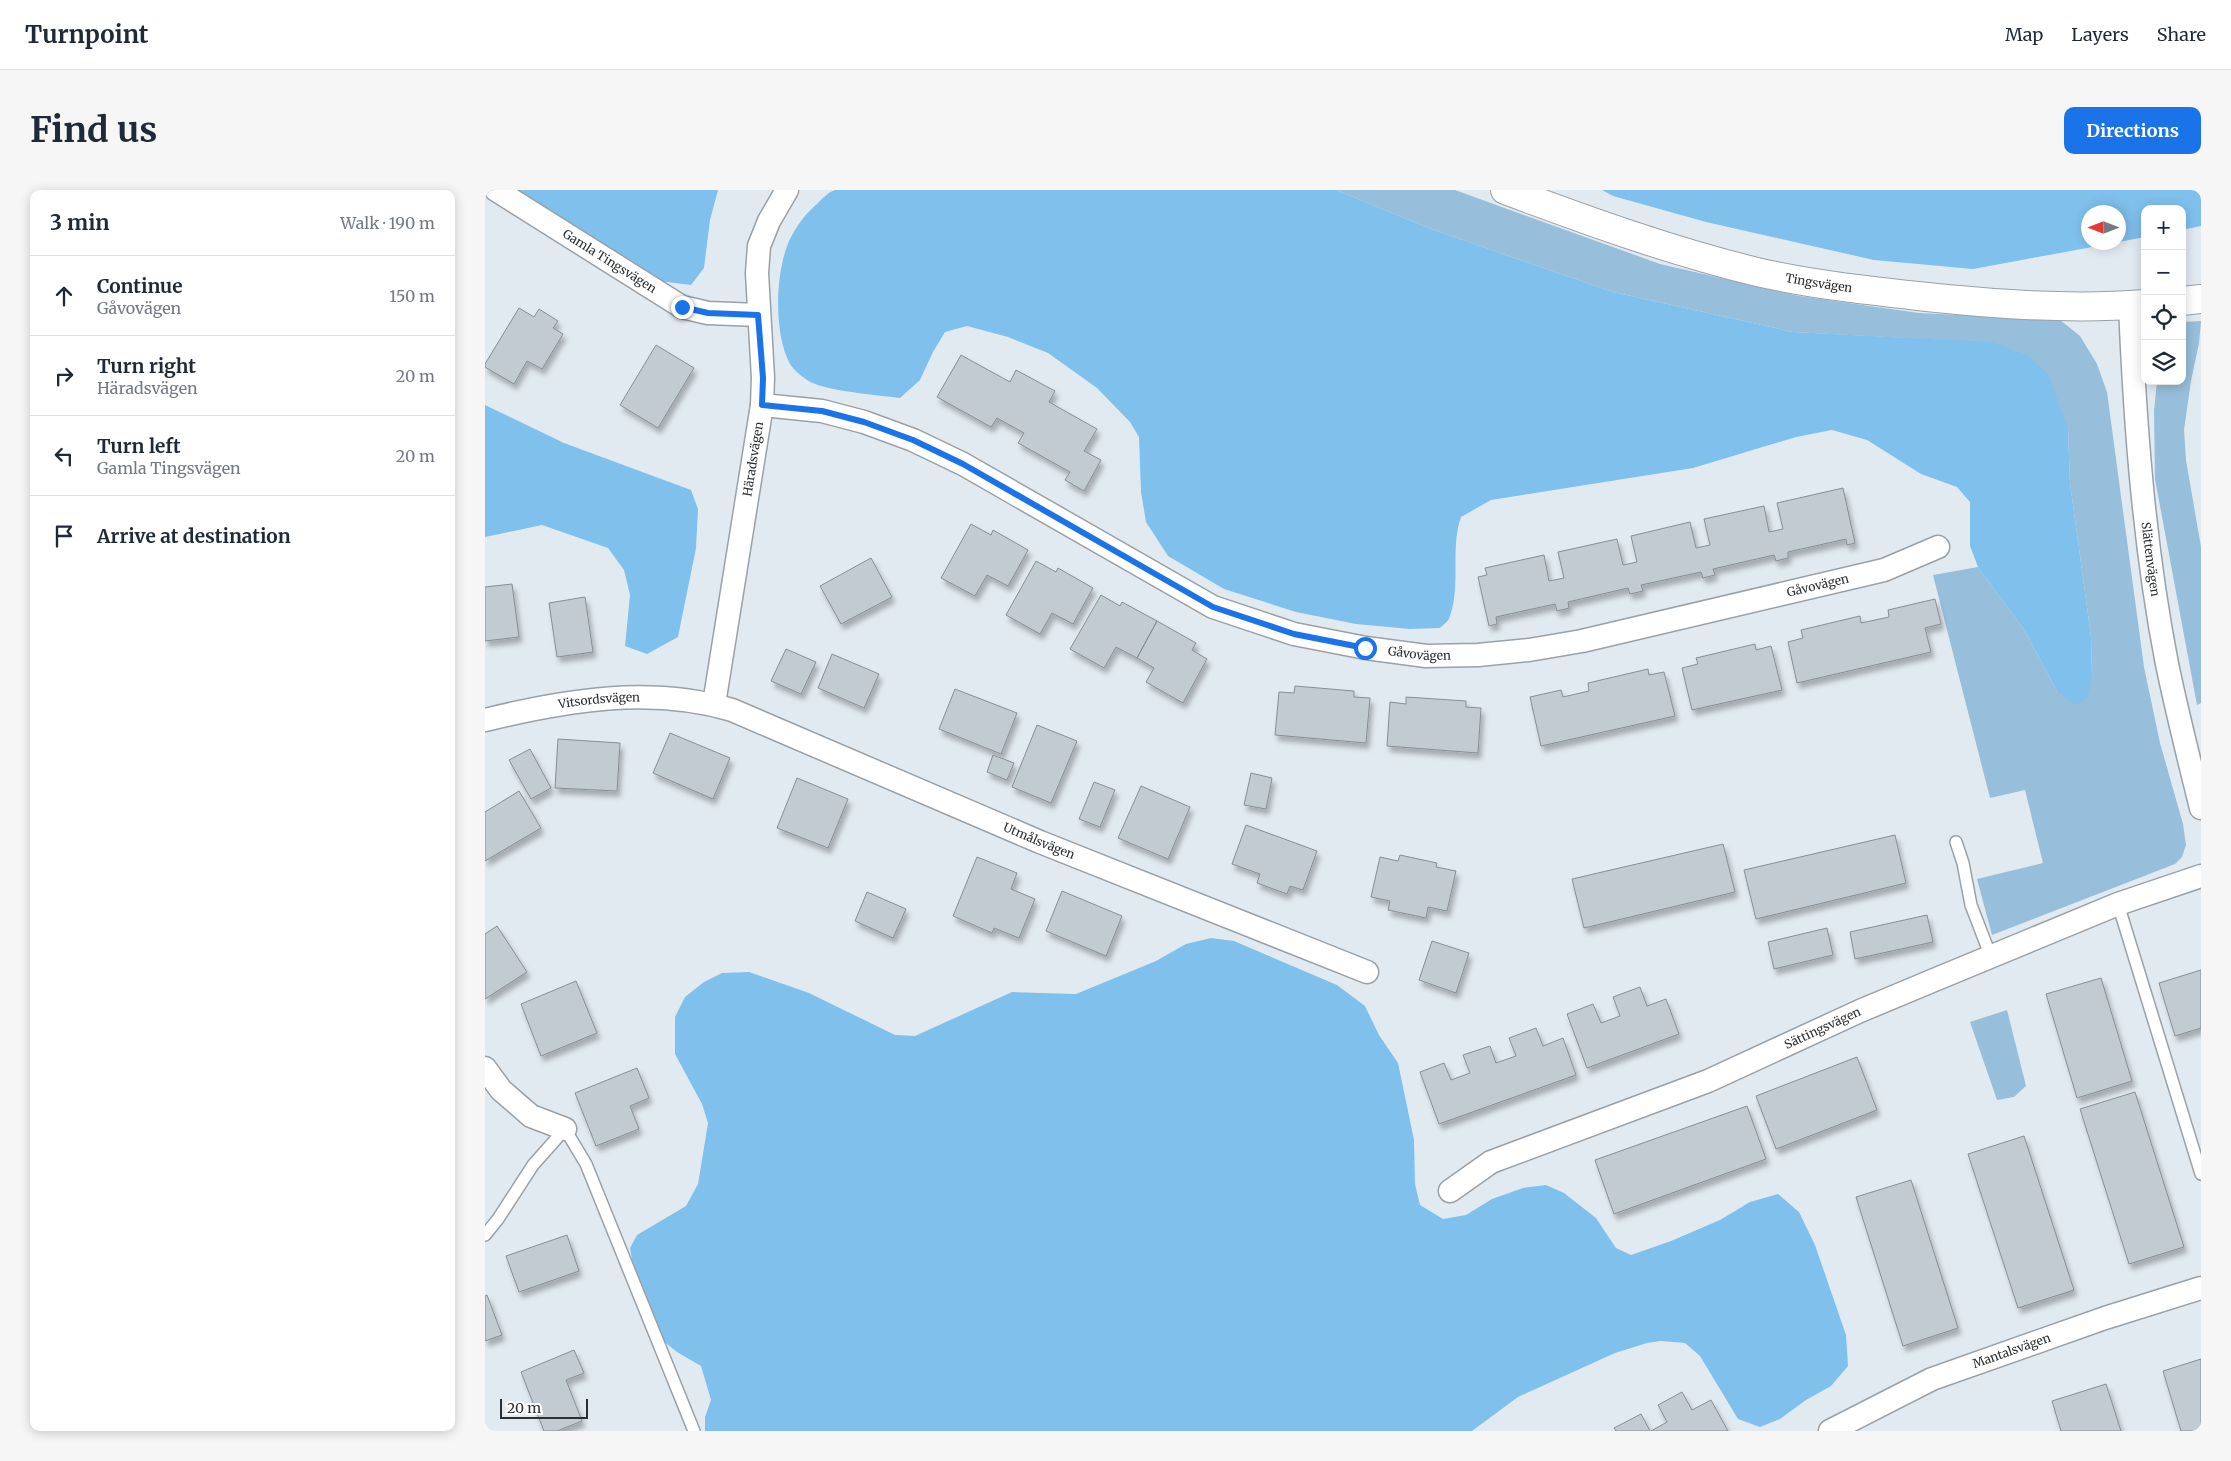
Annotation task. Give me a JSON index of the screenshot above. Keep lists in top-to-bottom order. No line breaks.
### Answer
{"streets":{"street":["Gamla Tingsvägen","Tingsvägen","Häradsvägen","Slättenvägen","Gåvovägen","Vitsordsvägen","Utmålsvägen","Sättingsvägen","Mantalsvägen"]},"crossings":[["Gamla Tingsvägen","Häradsvägen"],["Tingsvägen","Slättenvägen"],["Häradsvägen","Gåvovägen"],["Häradsvägen","Vitsordsvägen"],["Häradsvägen","Utmålsvägen"],["Vitsordsvägen","Utmålsvägen"]],"scale_bar":"20 m","north":"left","page":{"header":"Turnpoint","nav":["Map","Layers","Share"],"buttons":"Directions","title":"Find us","heading":["3 min","Walk · 190 m"],"map_buttons":["+","−"],"list":[["Continue","Gåvovägen","150 m"],["Turn right","Häradsvägen","20 m"],["Turn left","Gamla Tingsvägen","20 m"],"Arrive at destination"],"scale":"20 m"}}
